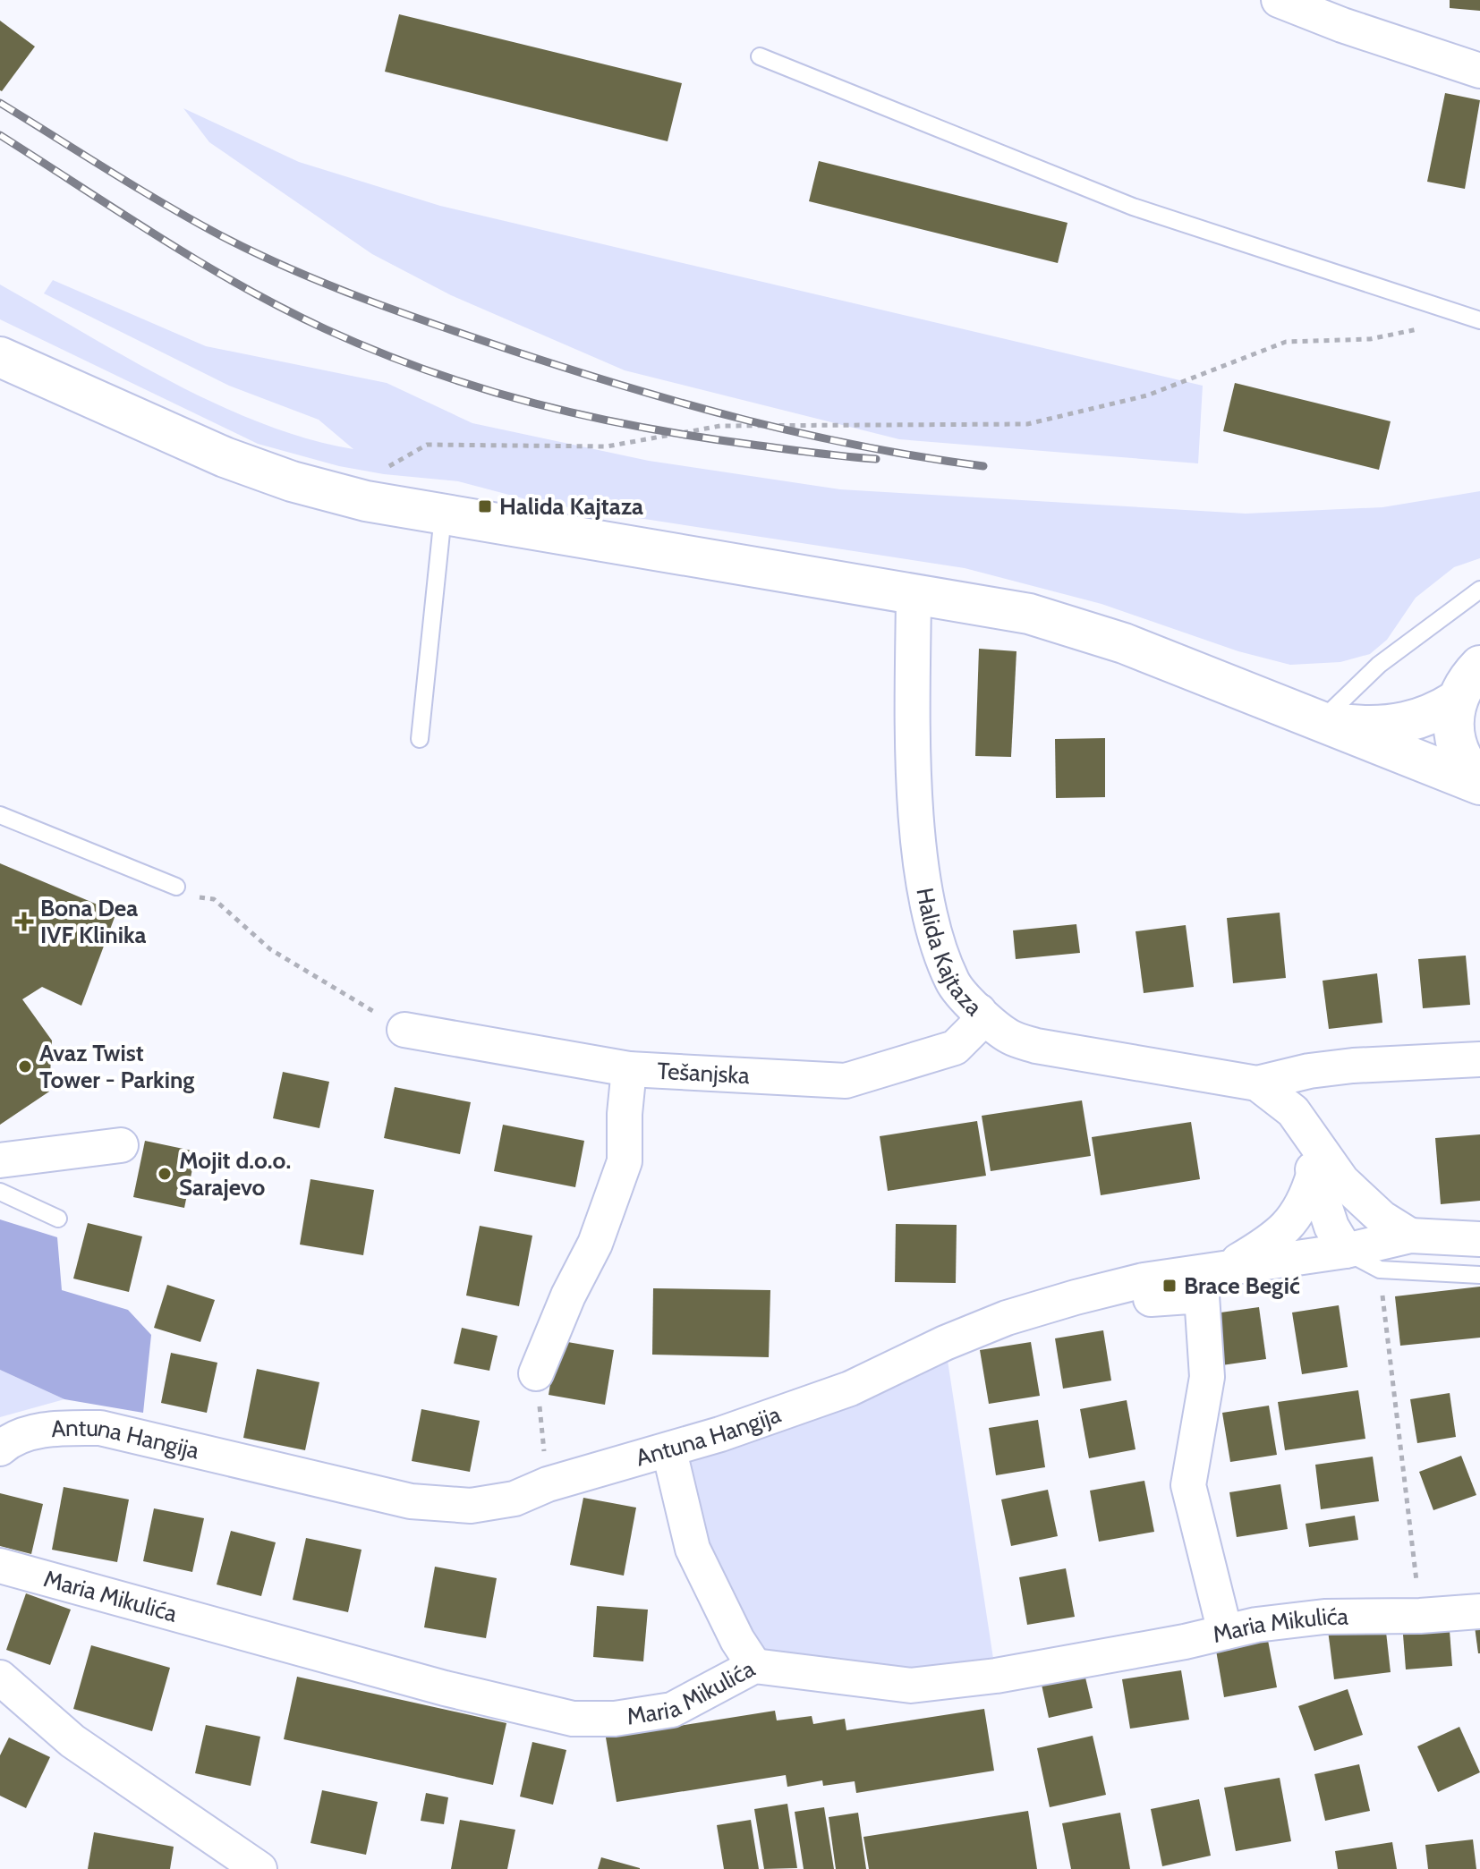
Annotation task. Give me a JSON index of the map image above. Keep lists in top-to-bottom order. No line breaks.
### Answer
{"streets":{"street":["Halida Kajtaza","Tešanjska","Antuna Hangija","Maria Mikulića"]},"crossings":[["Halida Kajtaza","Tešanjska"],["Halida Kajtaza","Antuna Hangija"]],"places":{"transit":["Halida Kajtaza","Brace Begić"],"health":["Bona Dea IVF Klinika"],"other":["Avaz Twist Tower - Parking","Mojit d.o.o. Sarajevo"]}}
